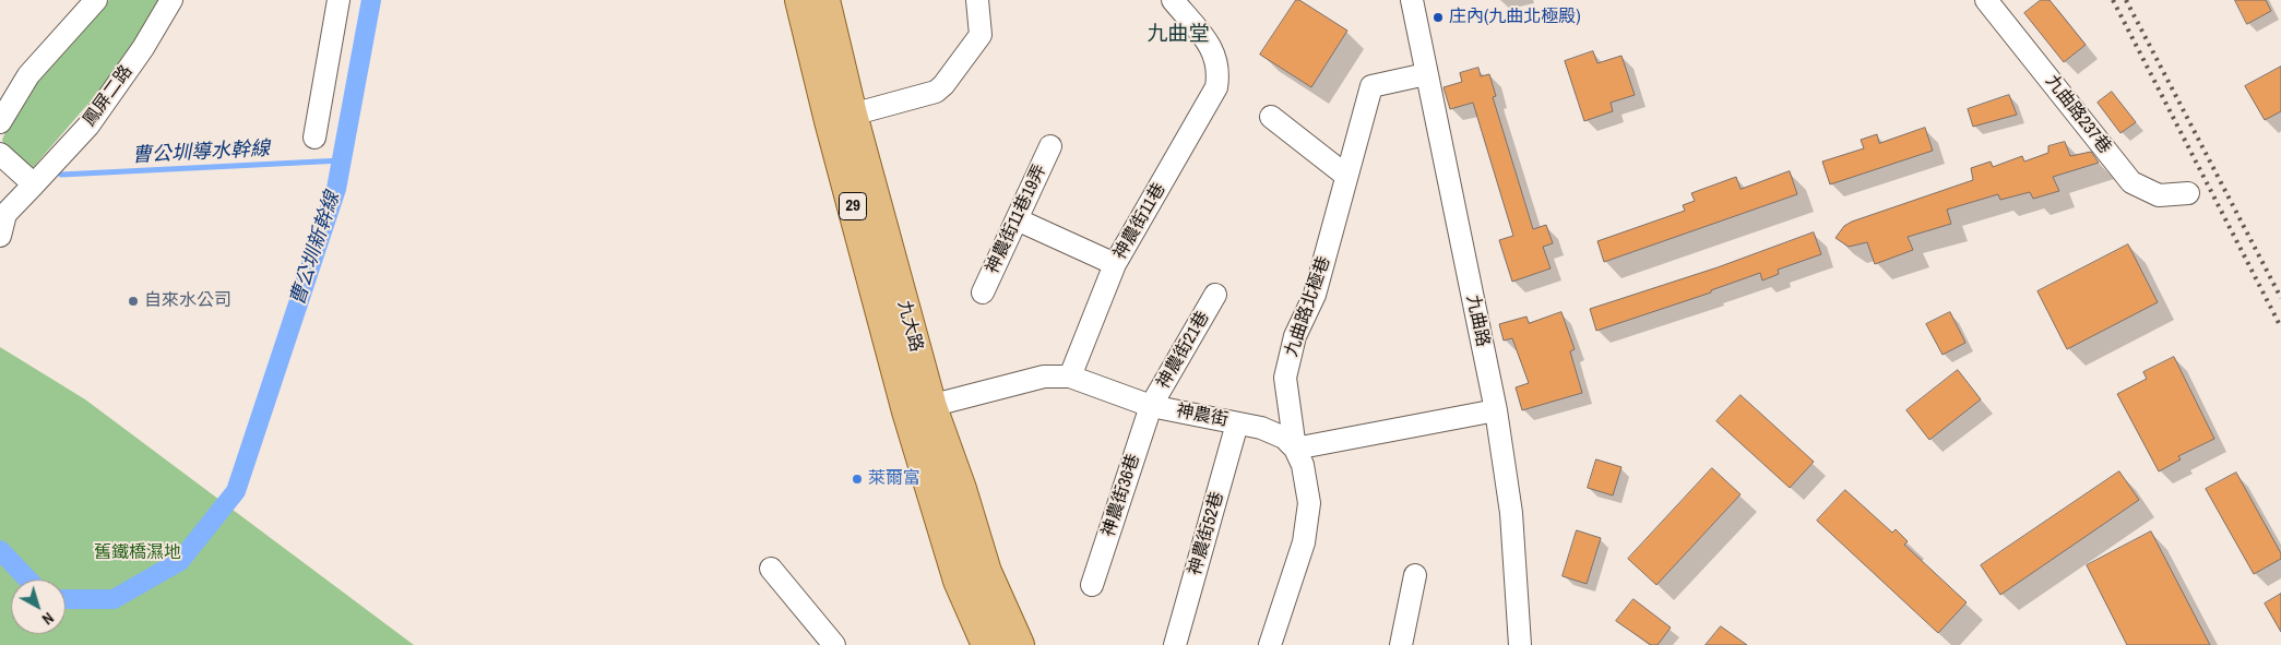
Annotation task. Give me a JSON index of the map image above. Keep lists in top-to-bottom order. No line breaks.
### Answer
{"streets":{"main road":["29","九大路"],"street":["鳳屏二路","九曲路237巷","神農街11巷19弄","神農街11巷","九曲路北極巷","九曲路","神農街21巷","神農街","神農街36巷","神農街52巷"]},"crossings":[["神農街11巷","神農街"],["九曲路北極巷","九曲路"],["九曲路北極巷","神農街"],["九大路","神農街"],["神農街21巷","神農街"],["神農街21巷","神農街36巷"],["神農街","神農街36巷"],["神農街","神農街52巷"]],"districts":["九曲堂"],"water":["曹公圳導水幹線","曹公圳新幹線"],"parks":["舊鐵橋濕地"],"places":["庄內(九曲北極殿)","自來水公司","萊爾富"],"north":"bottom right"}
